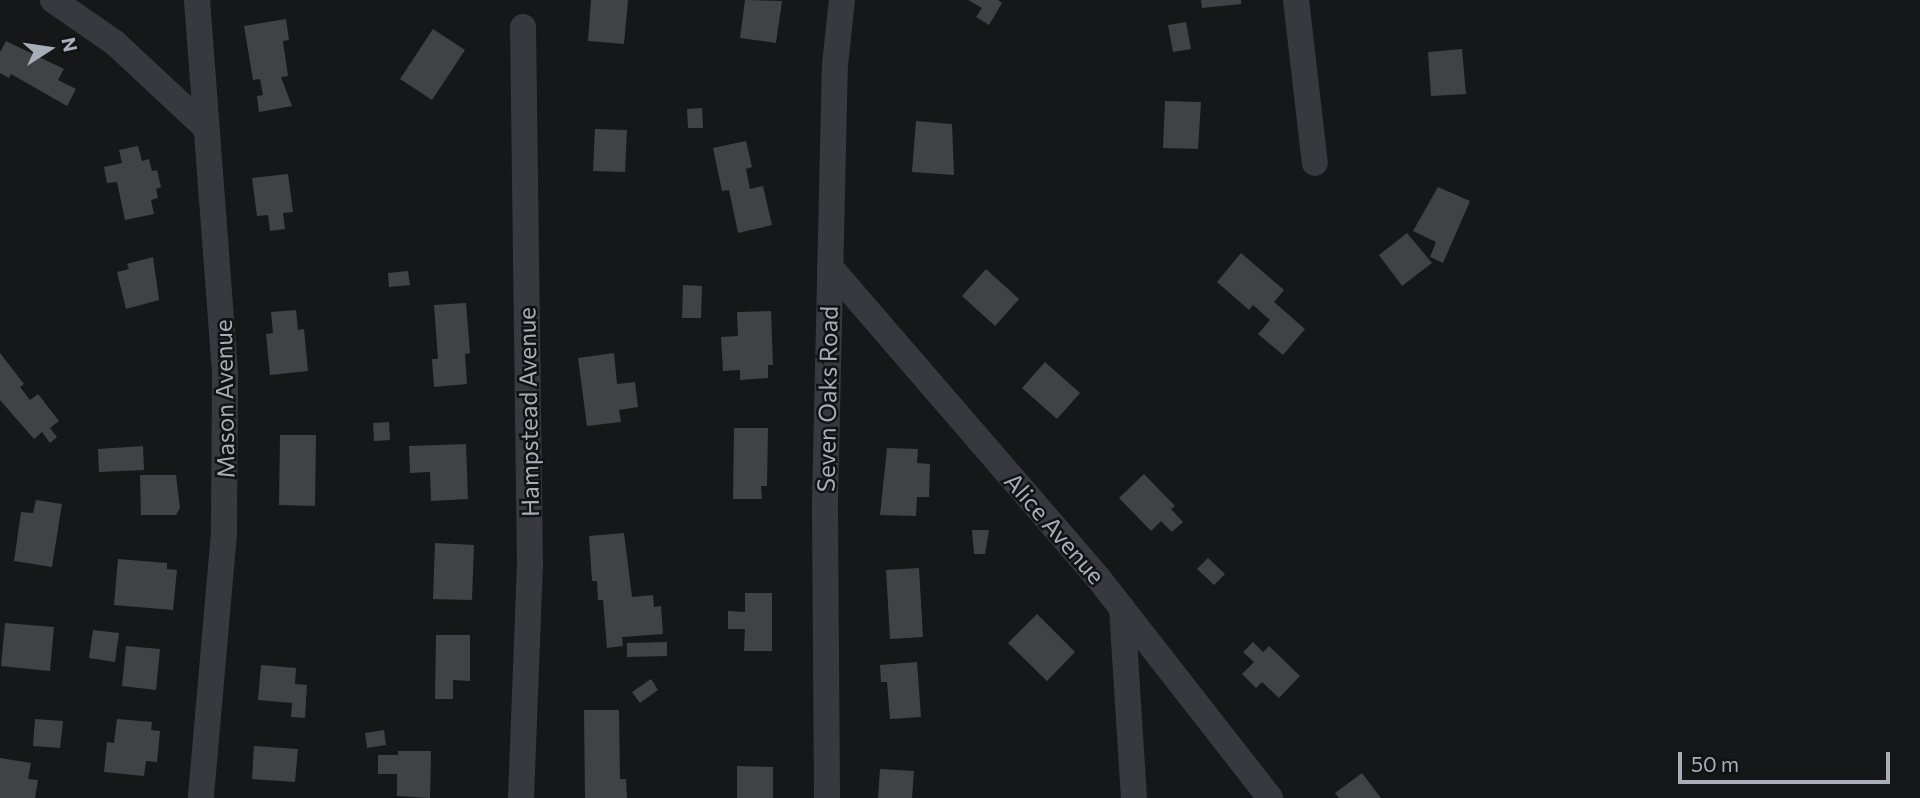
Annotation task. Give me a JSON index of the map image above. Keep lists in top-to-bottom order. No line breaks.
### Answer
{"streets":{"street":["Mason Avenue","Seven Oaks Road","Hampstead Avenue","Alice Avenue"]},"crossings":[["Seven Oaks Road","Alice Avenue"]],"scale_bar":"50 m","north":"right"}
